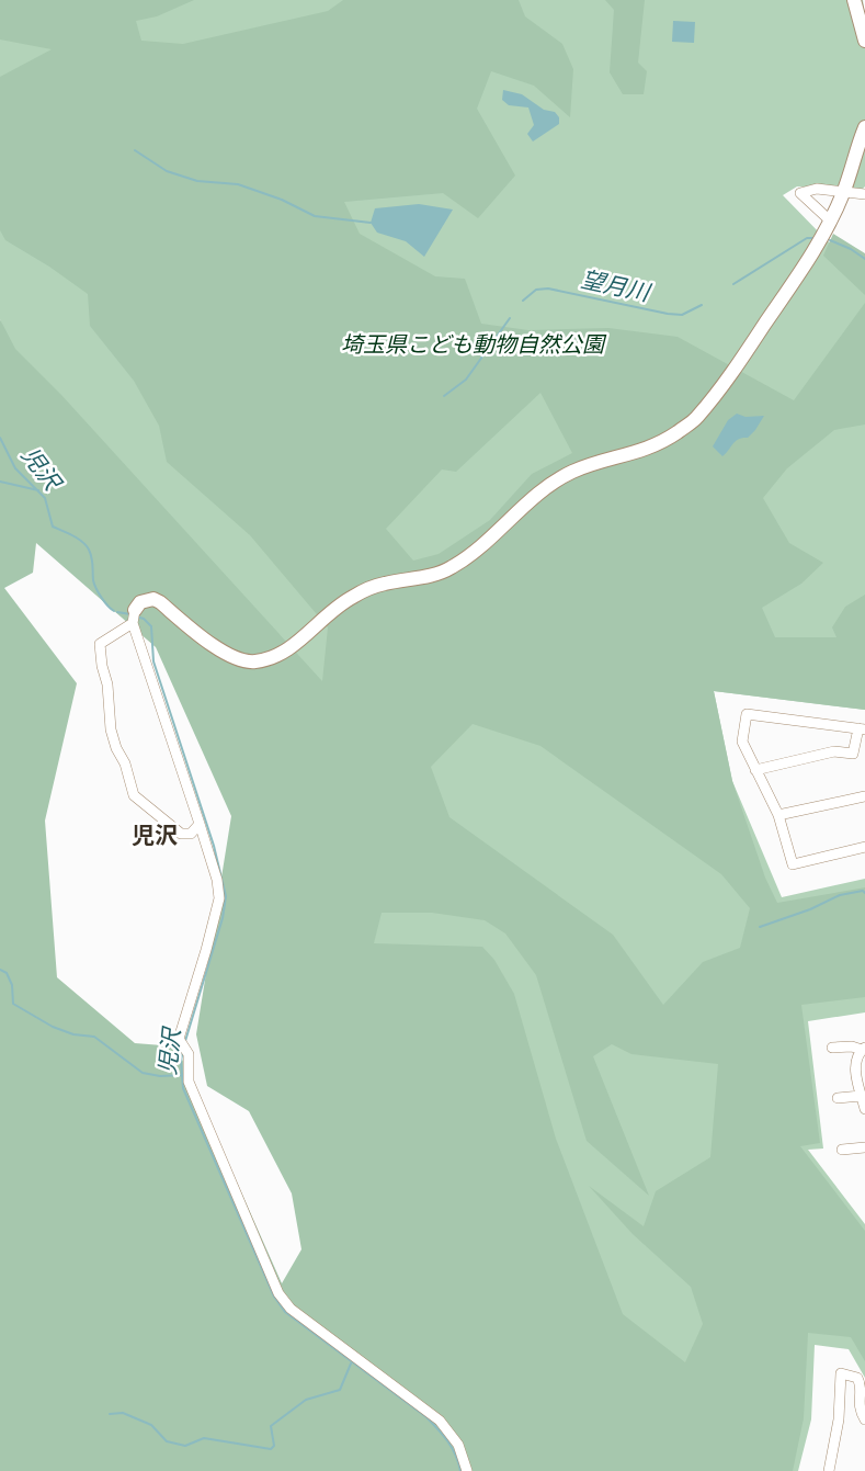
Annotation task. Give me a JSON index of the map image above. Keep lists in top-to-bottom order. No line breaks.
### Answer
{"districts":["児沢"],"water":["望月川","児沢"],"parks":["埼玉県こども動物自然公園"]}
